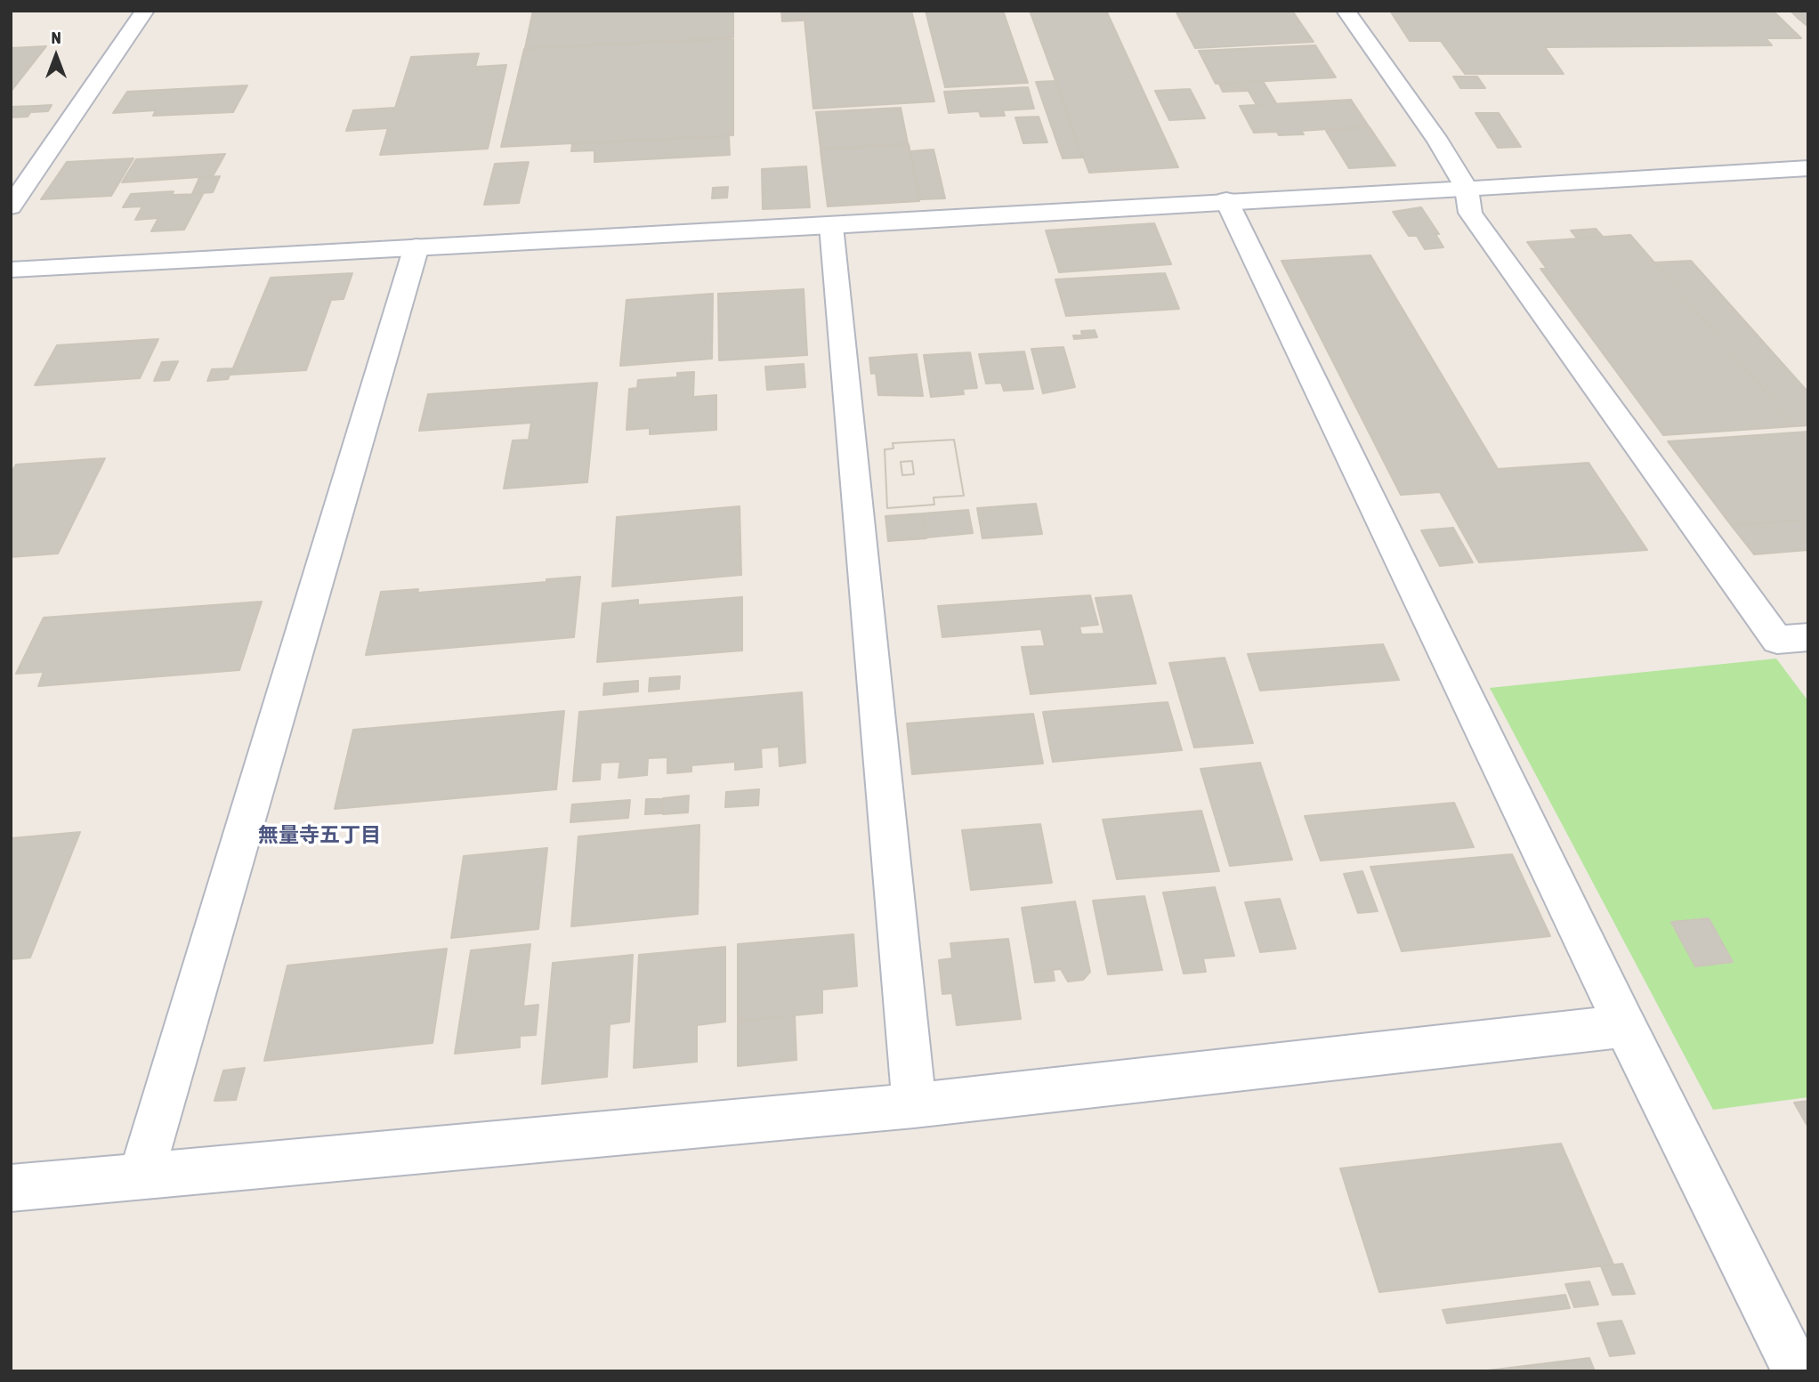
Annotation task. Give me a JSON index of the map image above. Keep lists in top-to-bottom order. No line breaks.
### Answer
{"districts":["無量寺五丁目"],"north":"top"}
